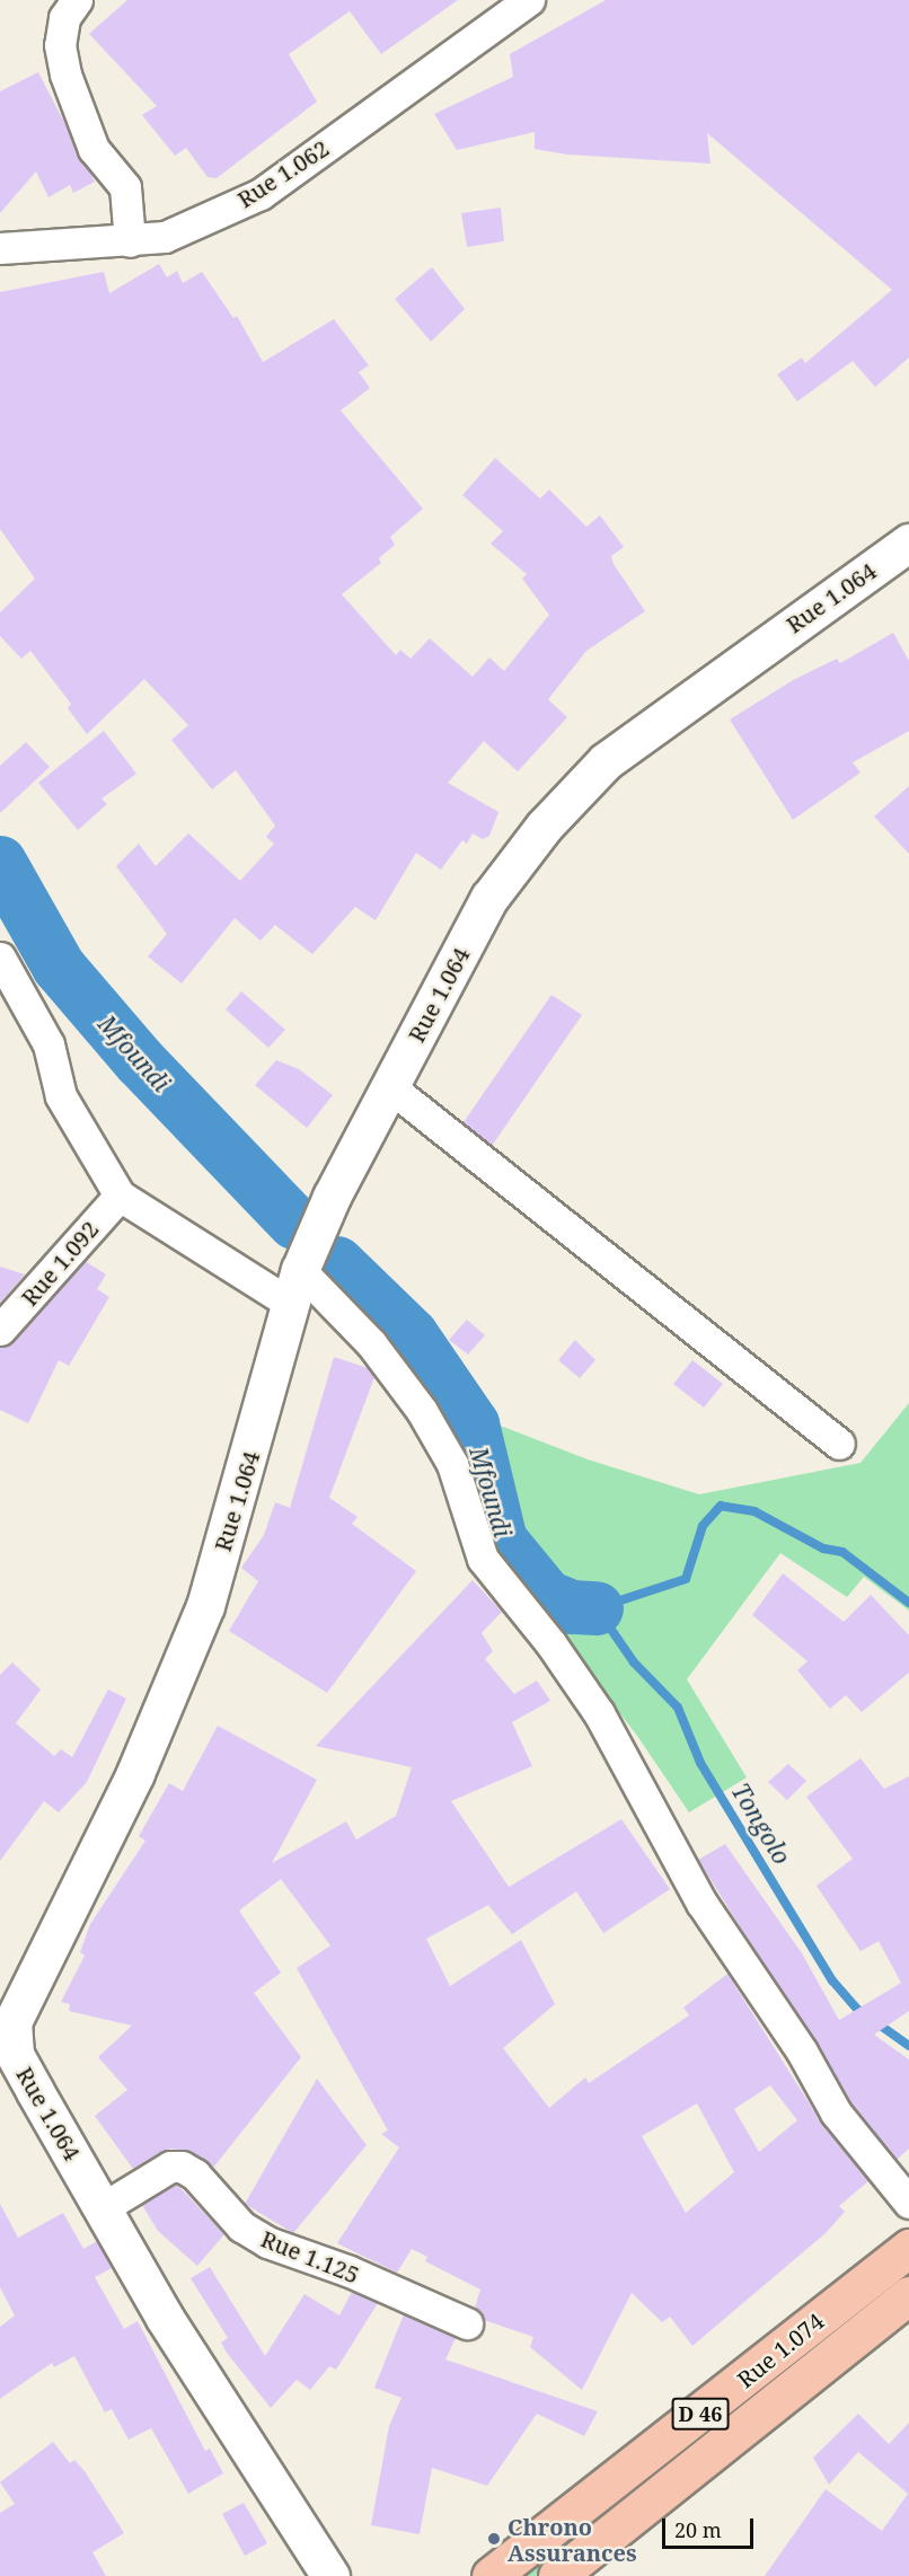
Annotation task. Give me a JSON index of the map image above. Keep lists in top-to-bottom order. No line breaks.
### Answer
{"streets":{"main road":["Rue 1.064","Rue 1.074","D 46"],"street":["Rue 1.062","Rue 1.092","Rue 1.125"]},"crossings":[["Rue 1.064","Rue 1.125"]],"water":["Mfoundi","Tongolo"],"places":["Chrono Assurances"],"scale_bar":"20 m"}
